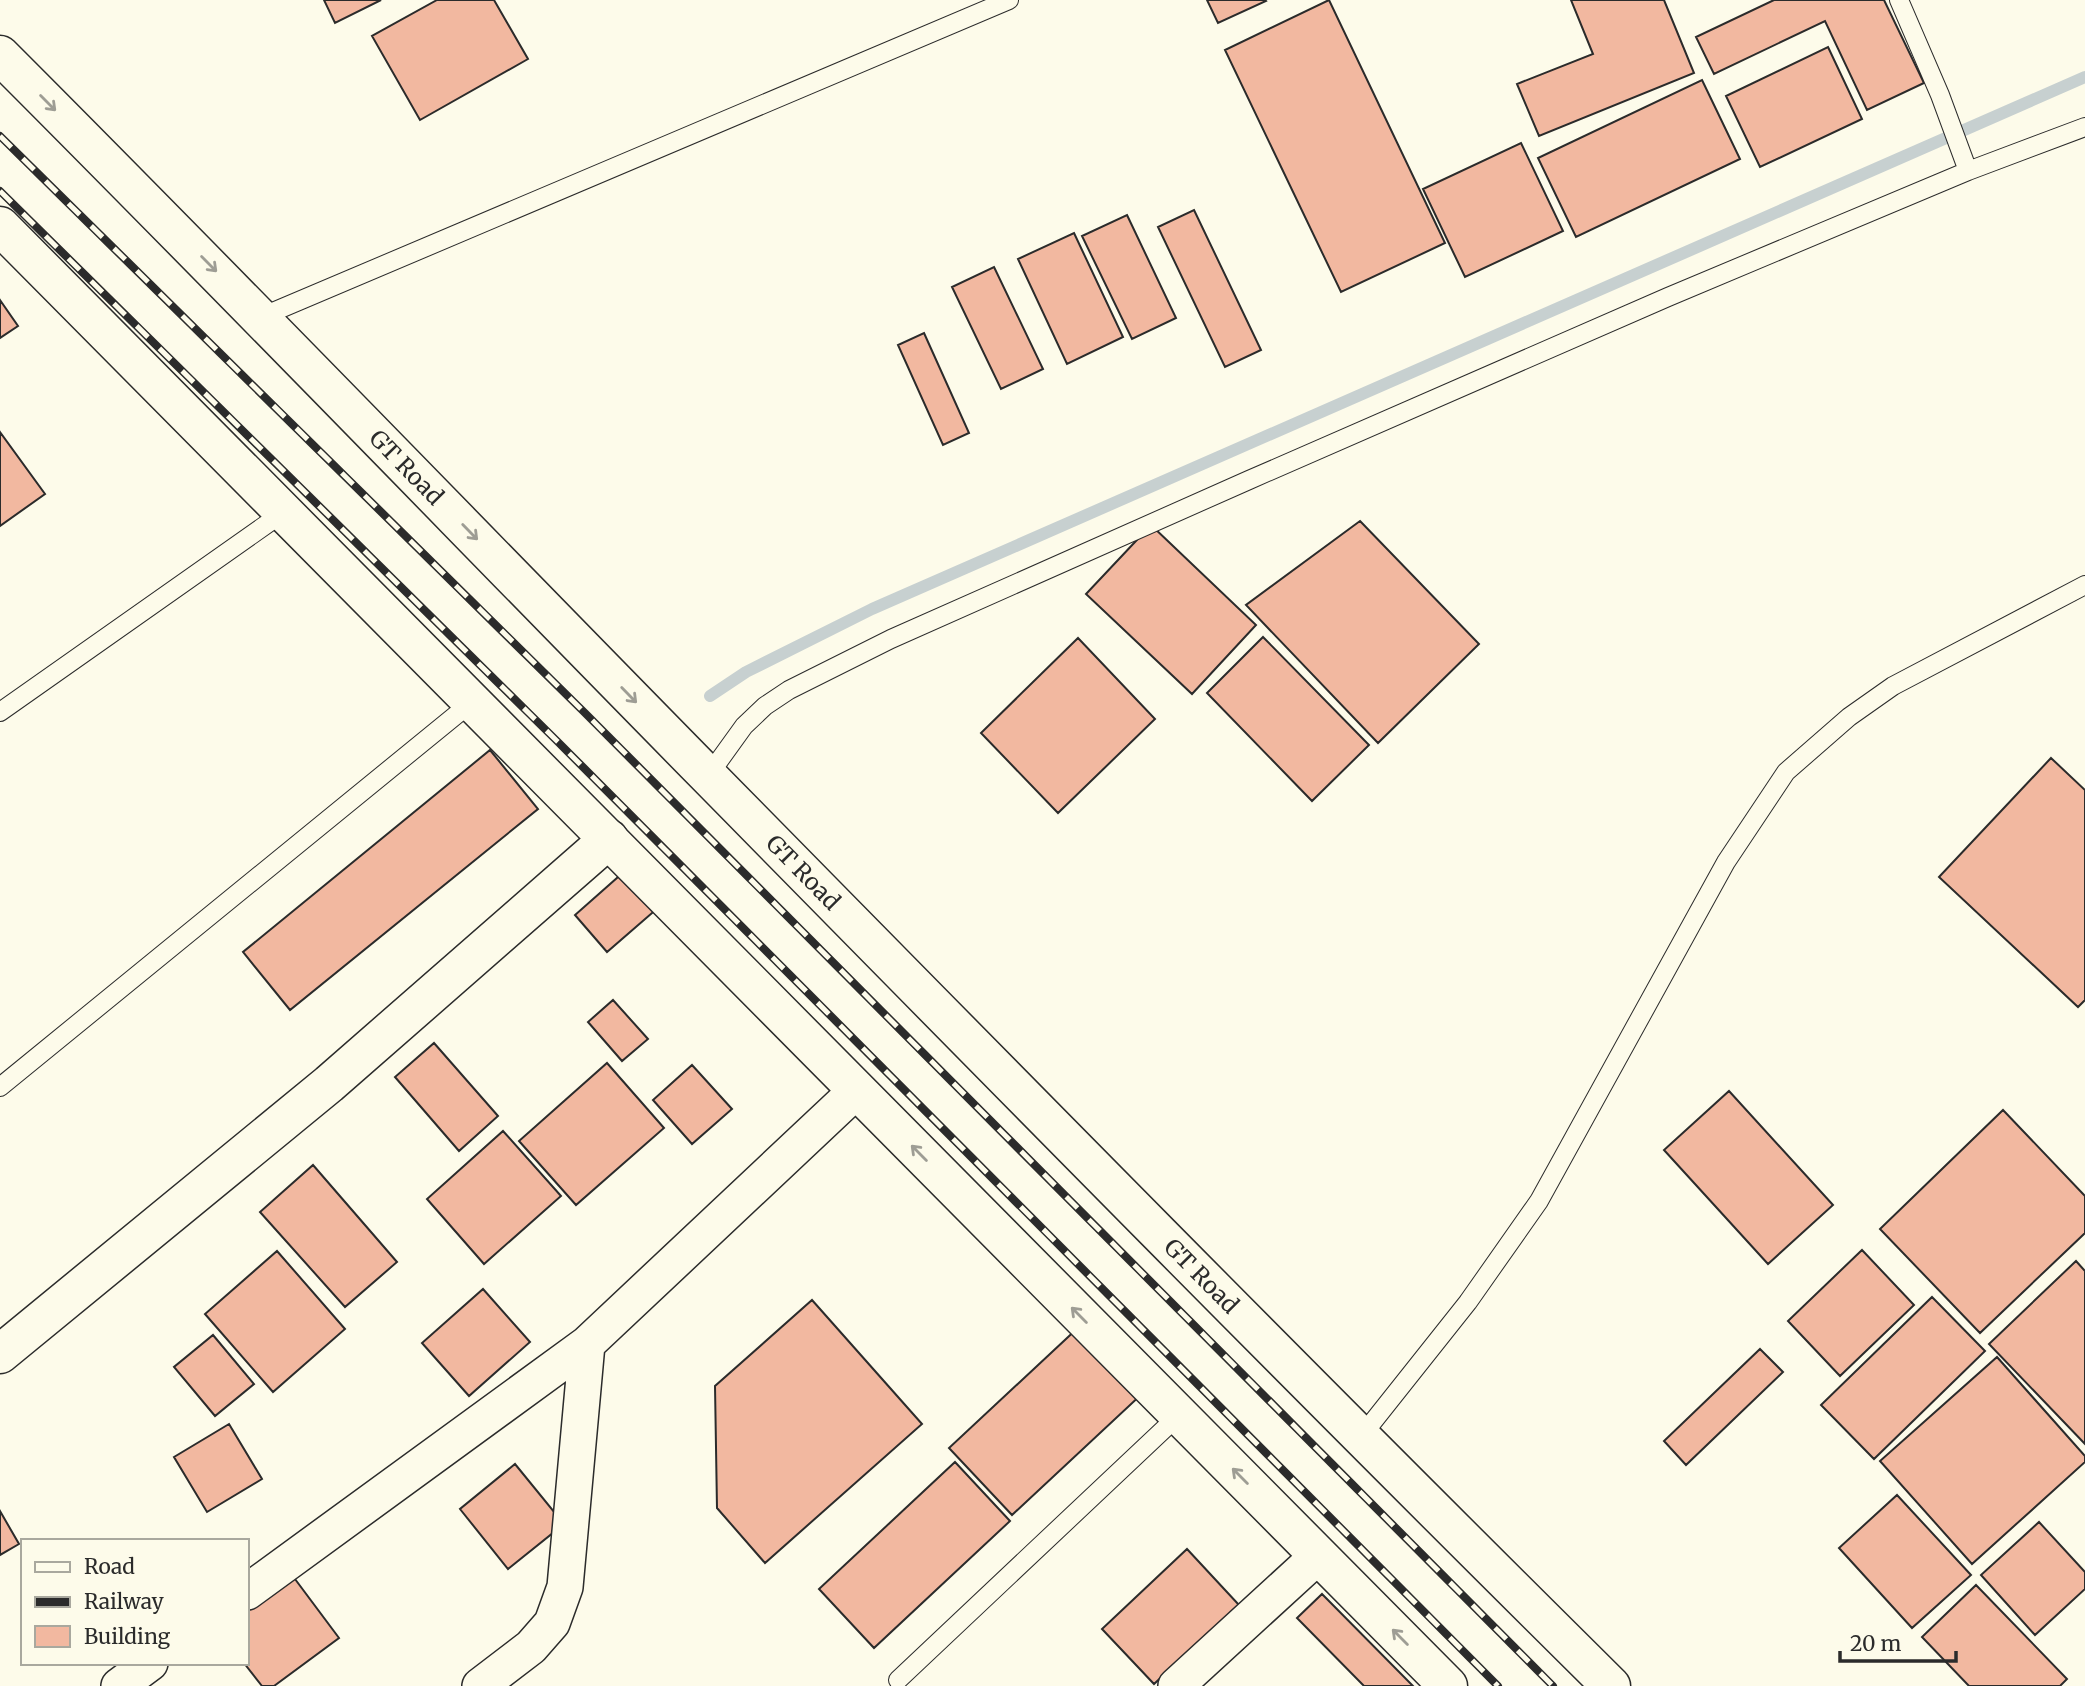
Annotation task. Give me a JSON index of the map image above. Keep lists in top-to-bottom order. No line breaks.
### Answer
{"streets":{"main road":["GT Road"]},"legend":["Road","Railway","Building"],"scale_bar":"20 m"}
